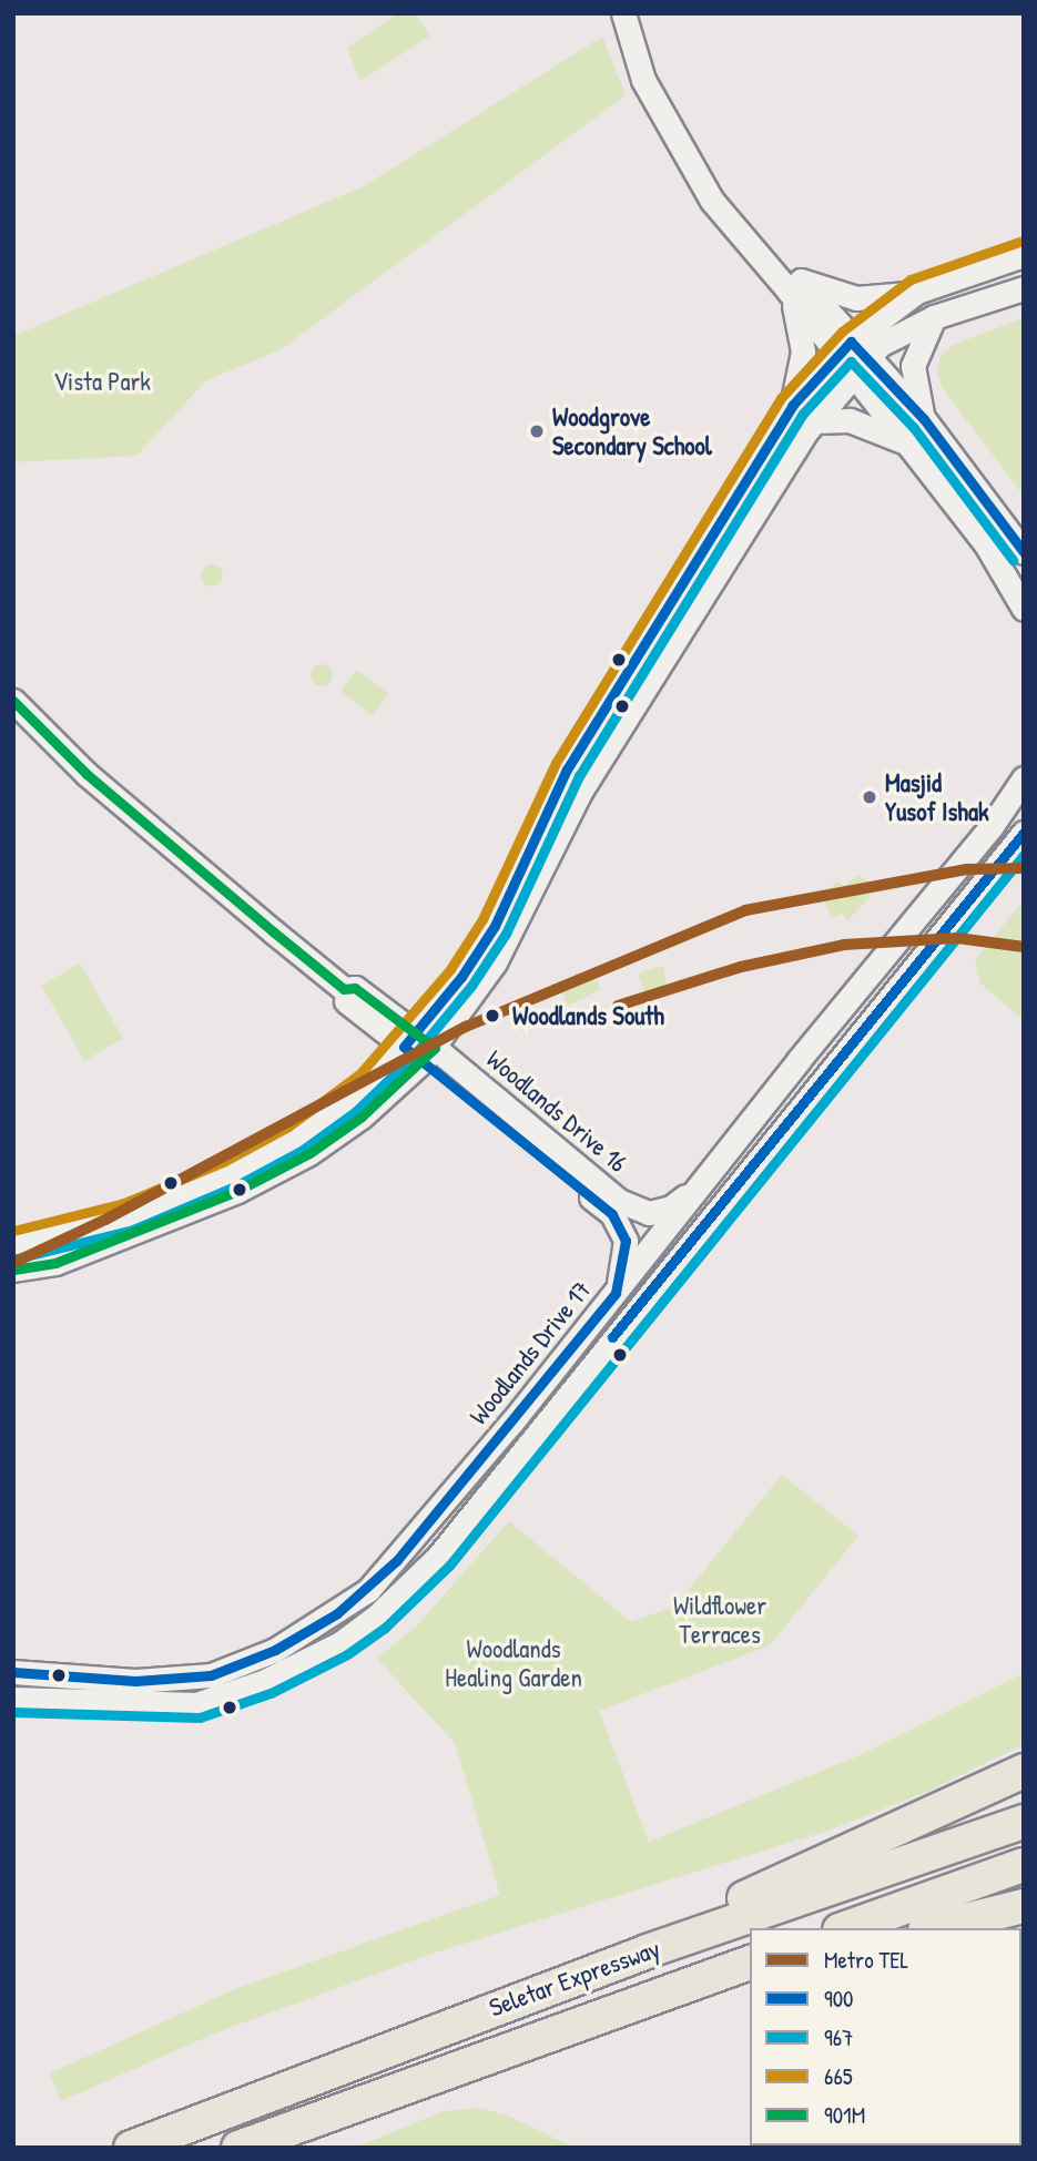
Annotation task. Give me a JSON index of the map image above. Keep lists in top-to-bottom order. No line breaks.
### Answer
{"streets":{"highway":["Seletar Expressway"],"street":["Woodlands Drive 16","Woodlands Drive 17"]},"crossings":[["Woodlands Drive 16","Woodlands Drive 17"]],"parks":["Vista Park","Wildflower Terraces","Woodlands Healing Garden"],"places":["Woodgrove Secondary School","Masjid Yusof Ishak","Woodlands South"],"lines":["transit line 665","transit line 900","transit line 967","transit line 901M","metro line TEL"],"legend":["Metro TEL","900","967","665","901M"]}
